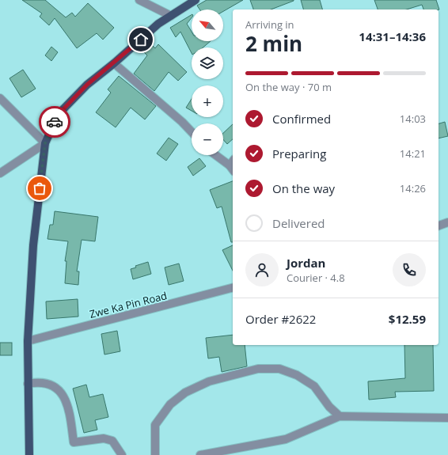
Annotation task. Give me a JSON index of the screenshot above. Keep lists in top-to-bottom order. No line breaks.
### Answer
{"streets":{"street":["Zwe Ka Pin Road"]},"north":"top left","page":{"map_buttons":["+","−"],"heading":["2 min","Arriving in","14:31–14:36"],"panel":["Jordan","Courier · 4.8","Order #2622","$12.59"],"bar":"On the way · 70 m","list":[["Confirmed","14:03"],["Preparing","14:21"],["On the way","14:26"],"Delivered"]}}
